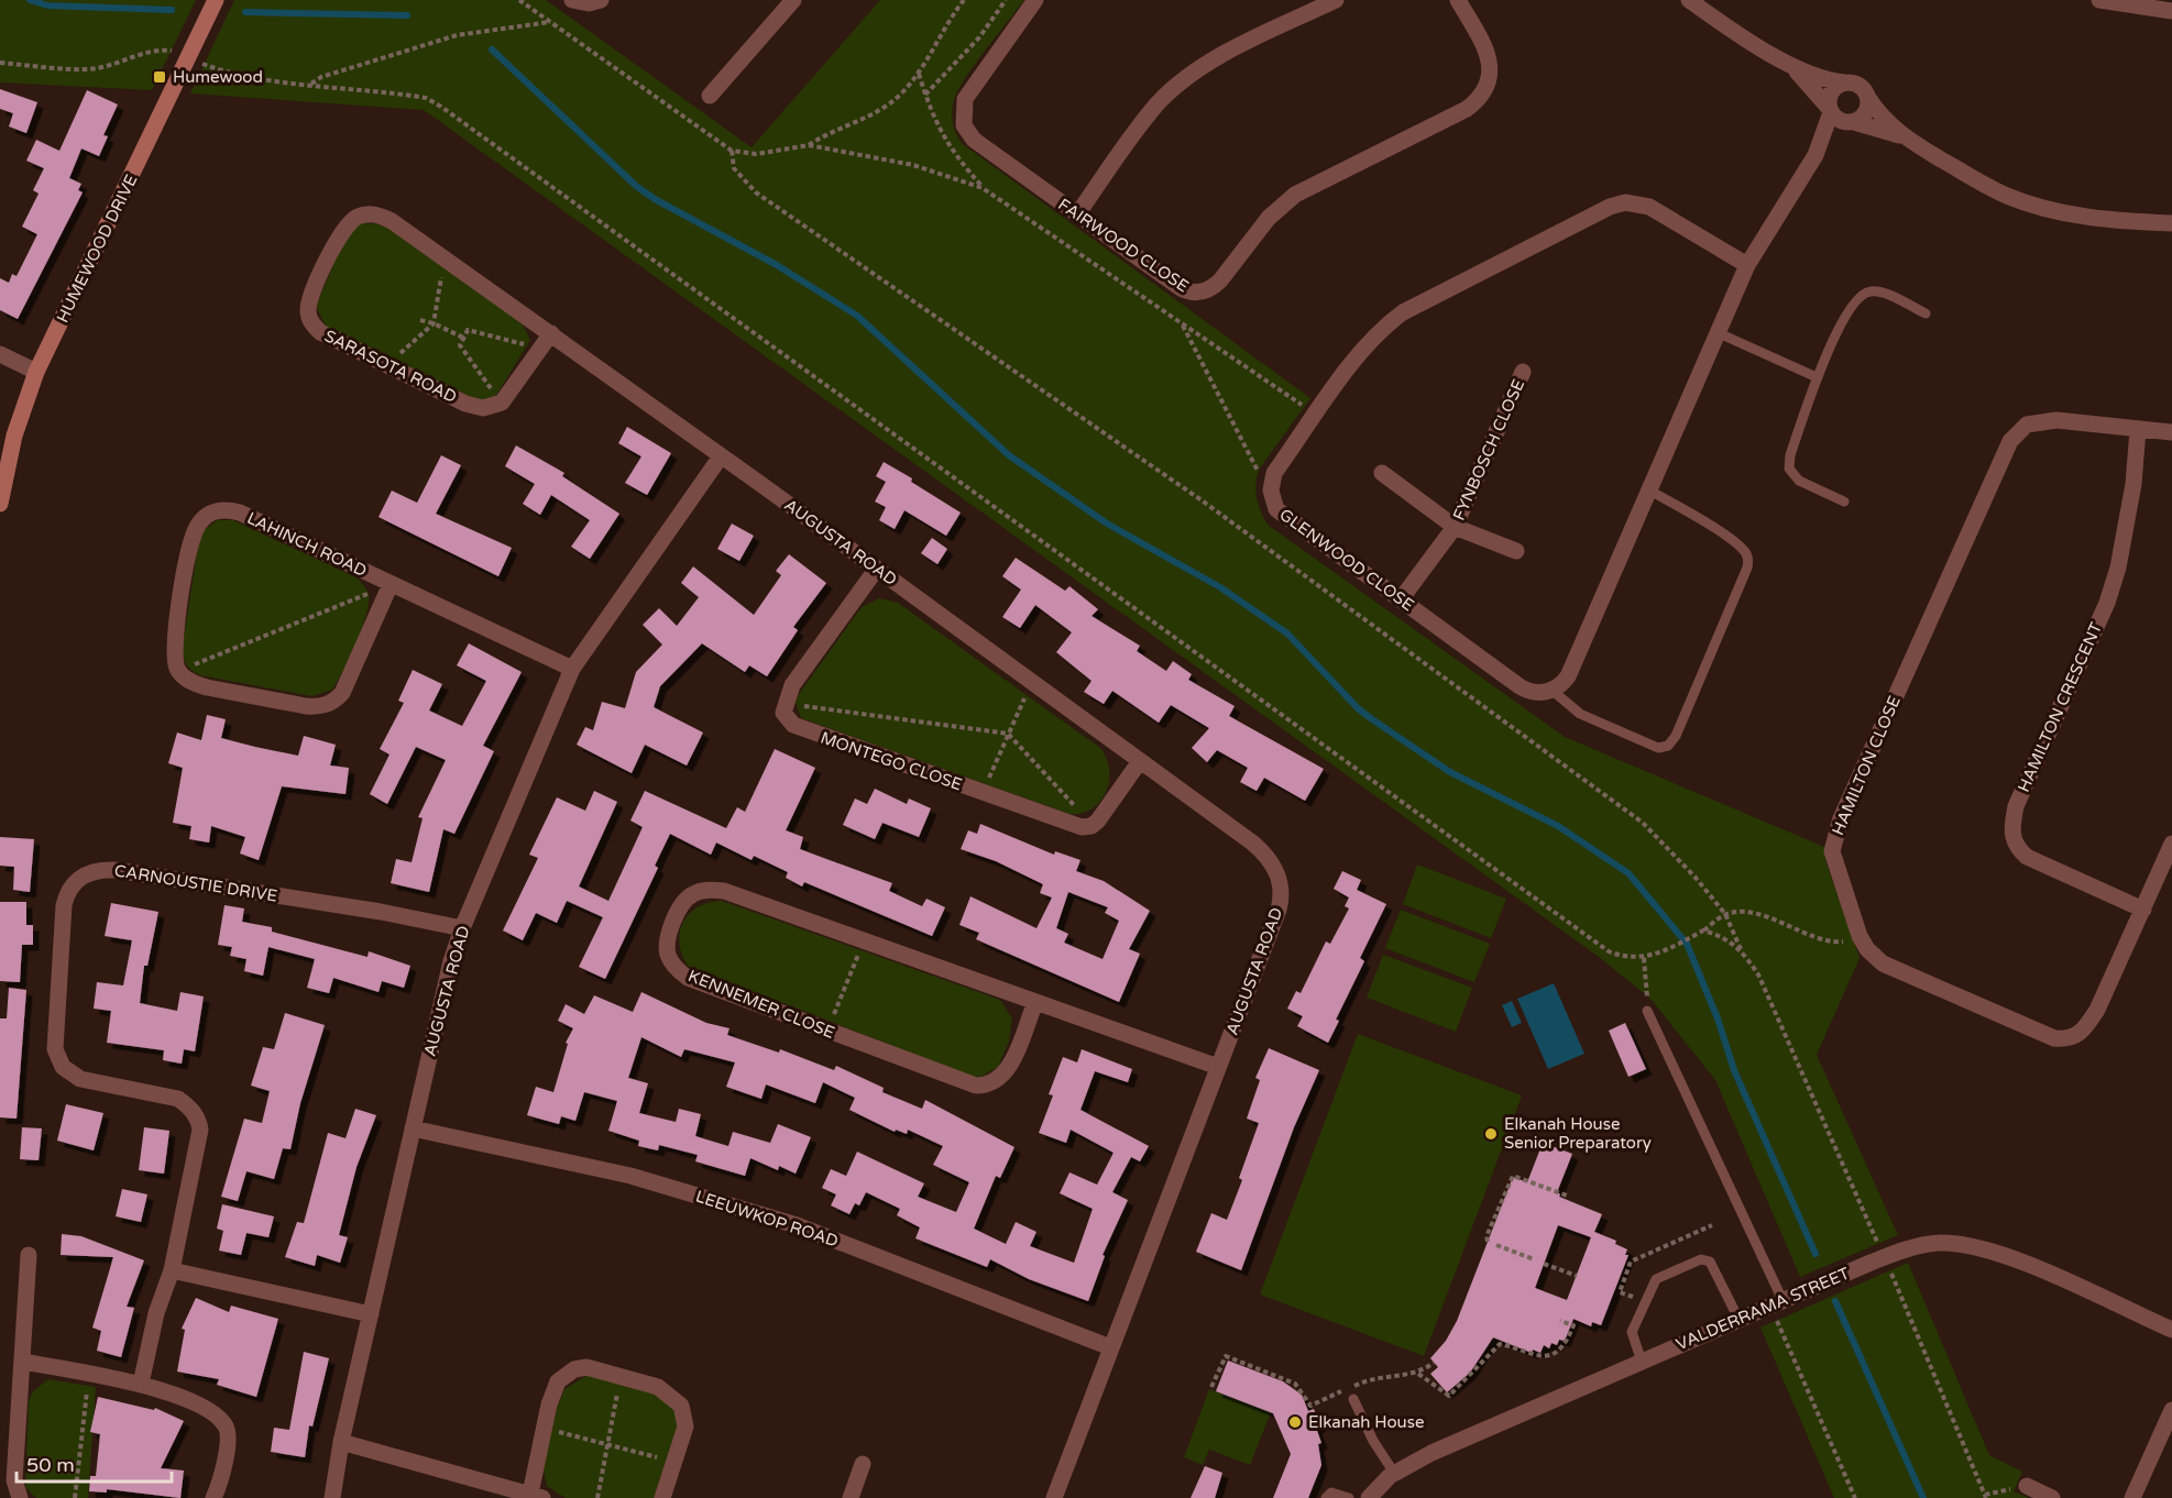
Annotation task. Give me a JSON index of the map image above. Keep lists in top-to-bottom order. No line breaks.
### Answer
{"streets":{"street":["FAIRWOOD CLOSE","HUMEWOOD DRIVE","SARASOTA ROAD","FYNBOSCH CLOSE","AUGUSTA ROAD","LAHINCH ROAD","GLENWOOD CLOSE","HAMILTON CRESCENT","MONTEGO CLOSE","HAMILTON CLOSE","CARNOUSTIE DRIVE","KENNEMER CLOSE","LEEUWKOP ROAD","VALDERRAMA STREET"]},"crossings":[["SARASOTA ROAD","AUGUSTA ROAD"],["FYNBOSCH CLOSE","GLENWOOD CLOSE"],["AUGUSTA ROAD","LAHINCH ROAD"],["AUGUSTA ROAD","CARNOUSTIE DRIVE"],["AUGUSTA ROAD","KENNEMER CLOSE"],["AUGUSTA ROAD","LEEUWKOP ROAD"],["HAMILTON CRESCENT","HAMILTON CLOSE"]],"places":{"transit":["Humewood"],"other":["Elkanah House Senior Preparatory","Elkanah House"]},"scale_bar":"50 m"}
